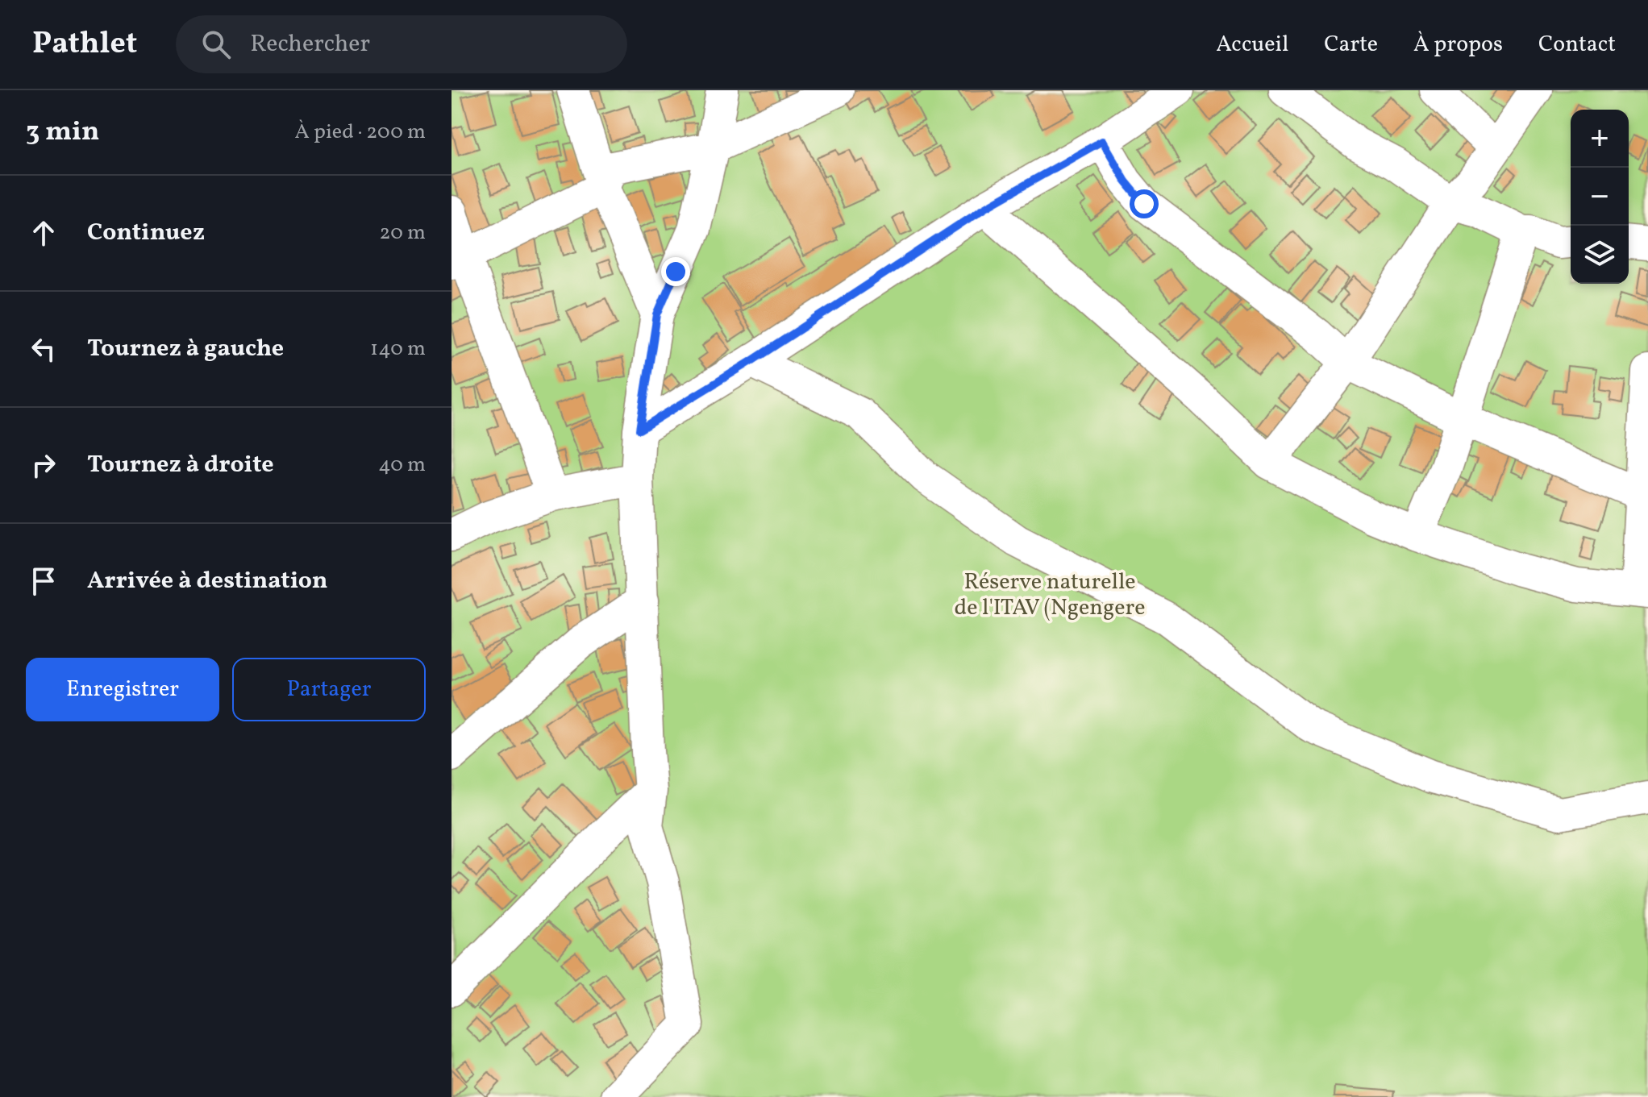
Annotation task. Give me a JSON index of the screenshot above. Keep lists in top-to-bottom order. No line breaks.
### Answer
{"parks":["Réserve naturelle de l'ITAV (Ngengere"],"page":{"header":"Pathlet","search":"Rechercher","nav":["Accueil","Carte","À propos","Contact"],"heading":["3 min","À pied · 200 m"],"map_buttons":["+","−"],"list":[["Continuez","20 m"],["Tournez à gauche","140 m"],["Tournez à droite","40 m"],"Arrivée à destination"],"buttons":["Enregistrer","Partager"]}}
